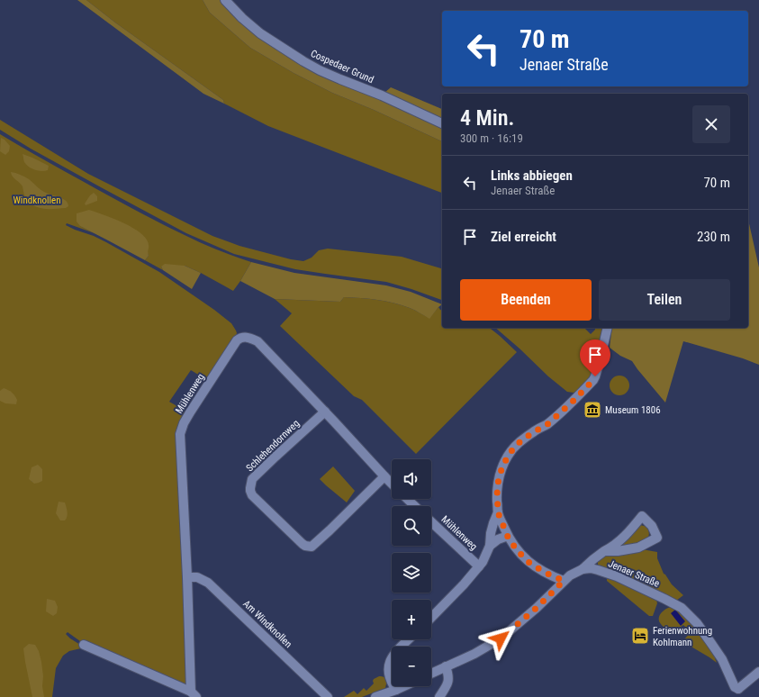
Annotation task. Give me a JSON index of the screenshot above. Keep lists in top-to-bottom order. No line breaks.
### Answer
{"streets":{"street":["Cospedaer Grund","Mühlenweg","Schlehendornweg","Jenaer Straße","Am Windknollen"]},"crossings":[["Mühlenweg","Schlehendornweg"],["Mühlenweg","Am Windknollen"]],"parks":["Windknollen"],"places":{"museum":["Museum 1806"],"hotel":["Ferienwohnung Kohlmann"]},"page":{"turn":["70 m","Jenaer Straße"],"heading":["4 Min.","300 m · 16:19"],"list":[{"name":"Links abbiegen","note":"Jenaer Straße","value":"70 m"},{"name":"Ziel erreicht","value":"230 m"}],"buttons":["Beenden","Teilen"],"map_buttons":["+","−"]}}
